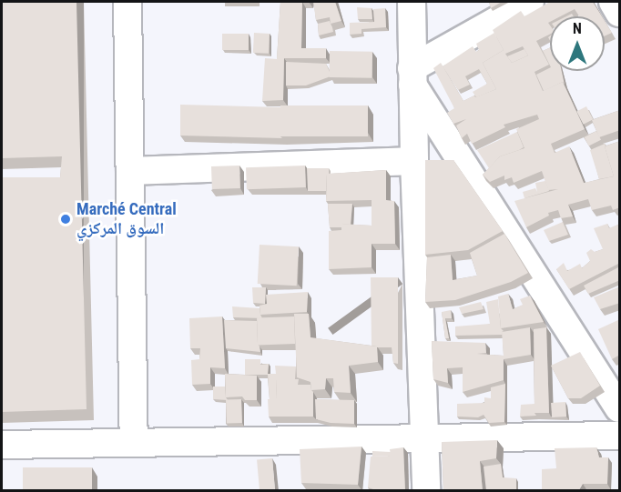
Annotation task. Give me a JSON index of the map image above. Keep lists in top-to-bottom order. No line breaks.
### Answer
{"places":["Marché Central السوق المركزي"],"north":"top"}
